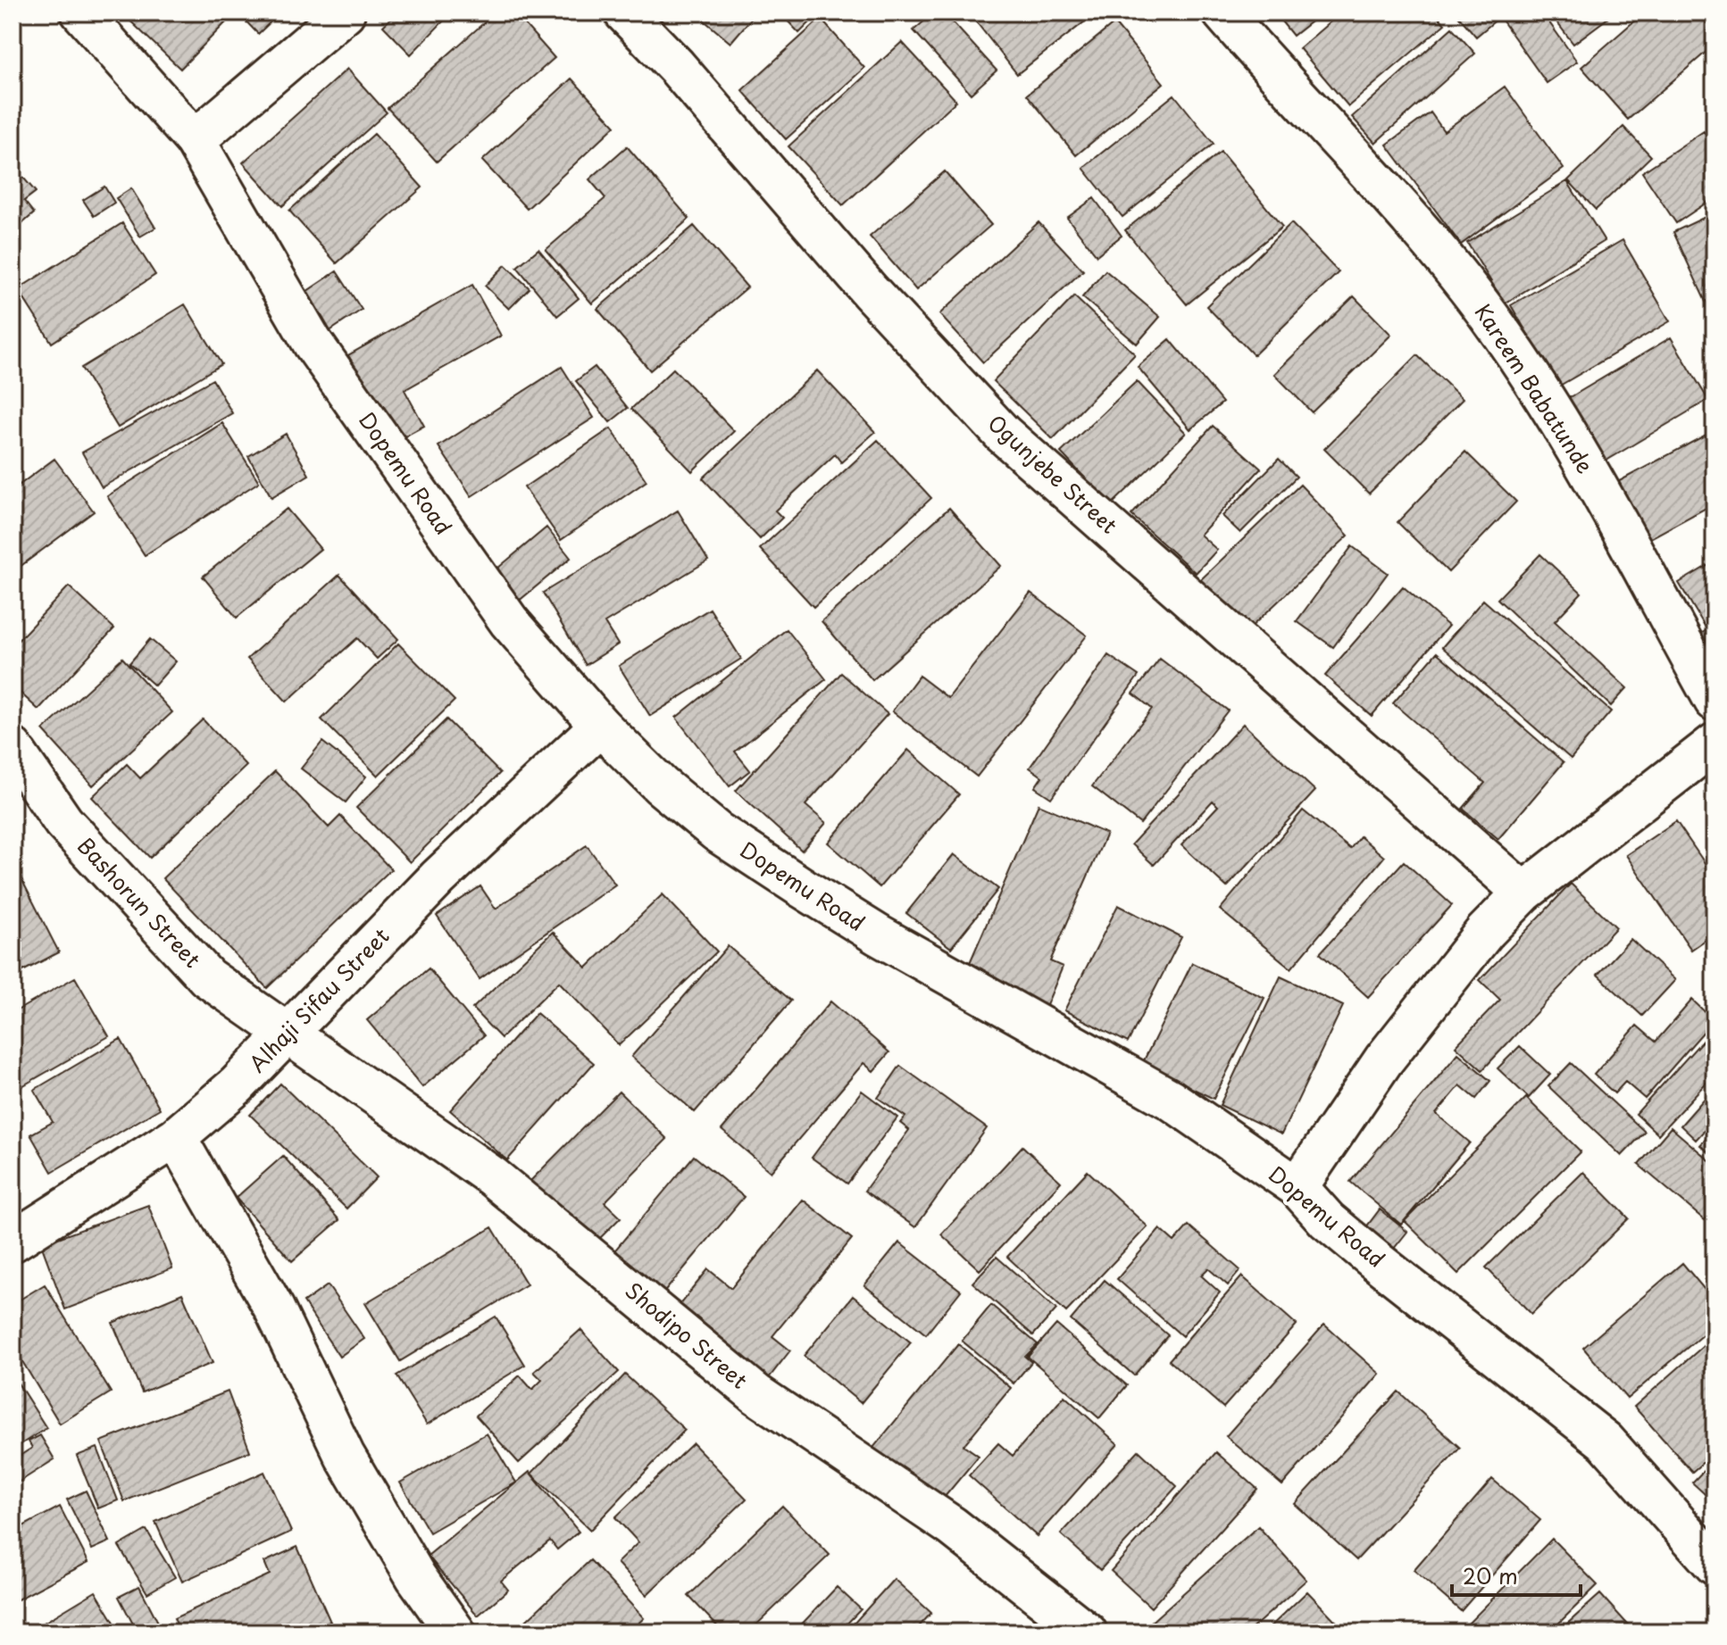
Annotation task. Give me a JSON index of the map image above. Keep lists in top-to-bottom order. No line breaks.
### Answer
{"streets":{"street":["Kareem Babatunde","Dopemu Road","Ogunjebe Street","Bashorun Street","Alhaji Sifau Street","Shodipo Street"]},"crossings":[["Dopemu Road","Alhaji Sifau Street"],["Bashorun Street","Alhaji Sifau Street"],["Bashorun Street","Shodipo Street"],["Alhaji Sifau Street","Shodipo Street"]],"scale_bar":"20 m"}
